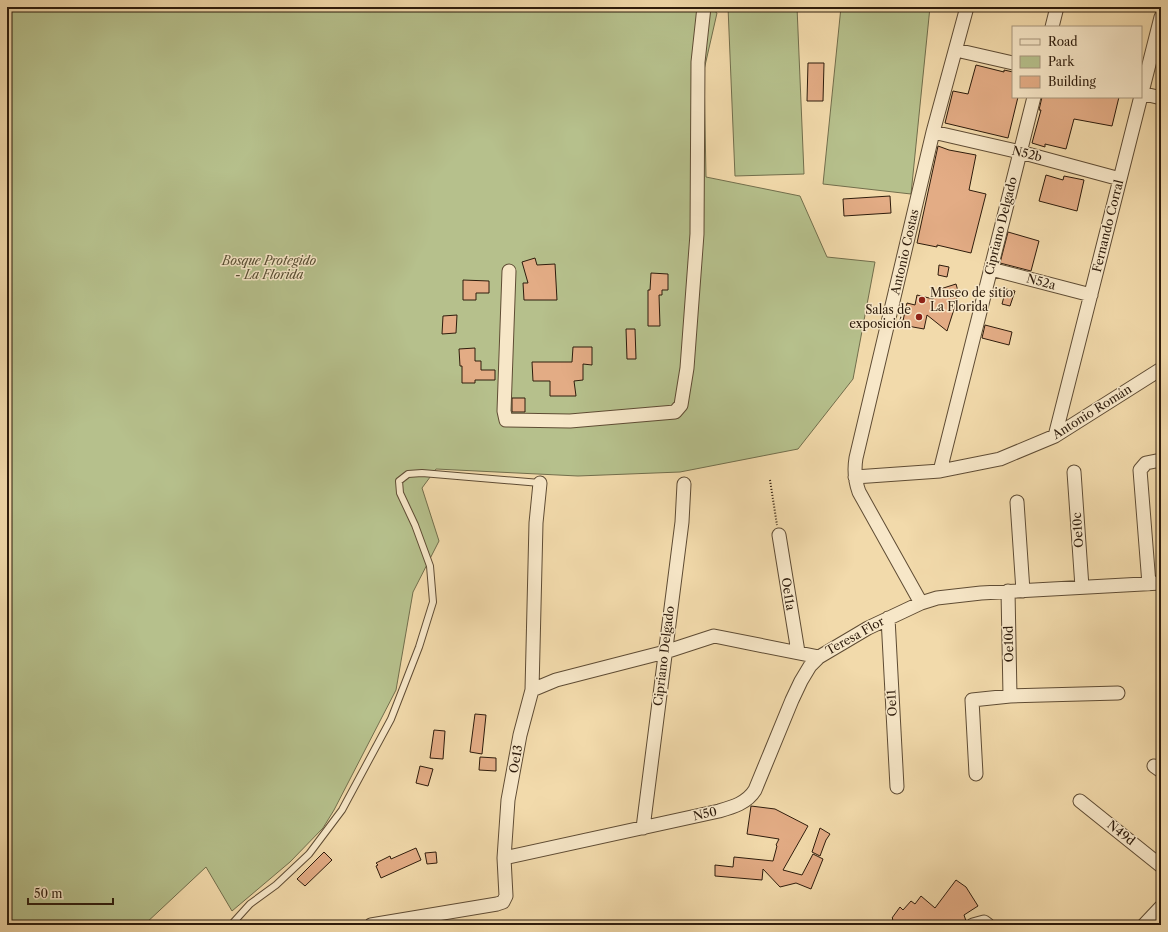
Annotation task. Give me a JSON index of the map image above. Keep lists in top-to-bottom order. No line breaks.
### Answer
{"streets":{"street":["N52b","Cipriano Delgado","Fernando Corral","Antonio Costas","N52a","Antonio Román","Oe10c","Oe11a","Teresa Flor","Oe10d","Oe11","Oe13","N50","N49d"]},"crossings":[["N52b","Cipriano Delgado"],["N52b","Fernando Corral"],["N52b","Antonio Costas"],["Cipriano Delgado","N52a"],["Cipriano Delgado","Antonio Román"],["Cipriano Delgado","Teresa Flor"],["Cipriano Delgado","N50"],["Fernando Corral","N52a"],["Fernando Corral","Antonio Román"],["Antonio Costas","Antonio Román"],["Antonio Costas","Teresa Flor"],["Oe10c","Teresa Flor"],["Oe11a","Teresa Flor"],["Teresa Flor","Oe10d"],["Teresa Flor","Oe11"],["Teresa Flor","Oe13"],["Teresa Flor","N50"],["Oe13","N50"]],"parks":["Bosque Protegido - La Florida"],"places":["Museo de sitio La Florida","Salas de exposición"],"legend":["Road","Park","Building"],"scale_bar":"50 m"}
